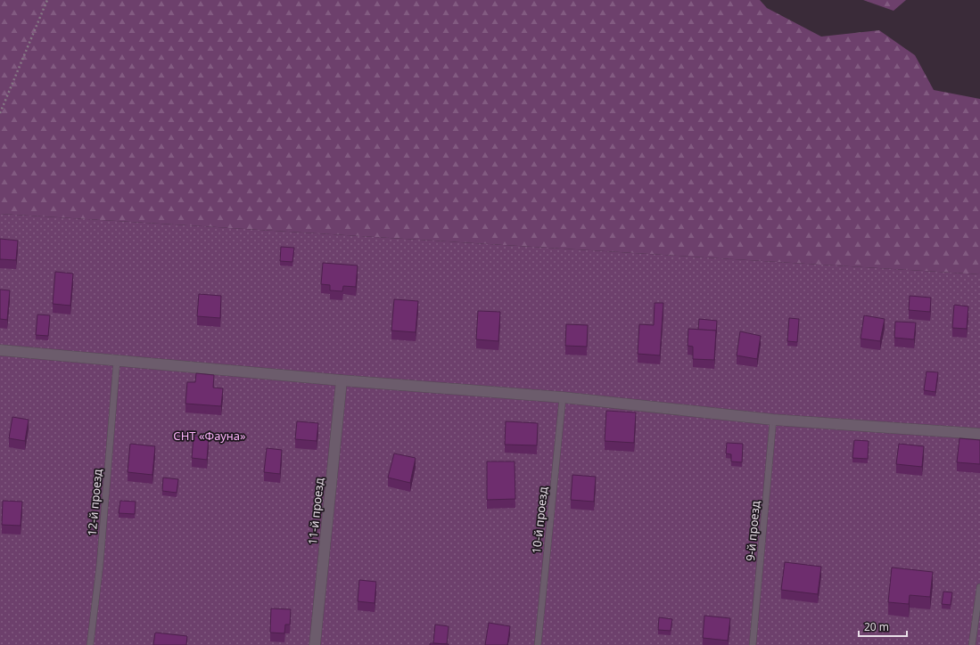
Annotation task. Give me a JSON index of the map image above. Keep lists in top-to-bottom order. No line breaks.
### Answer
{"streets":{"street":["11-й проезд"],"lane":["12-й проезд","10-й проезд","9-й проезд"]},"parks":["СНТ «Фауна»"],"scale_bar":"20 m"}
